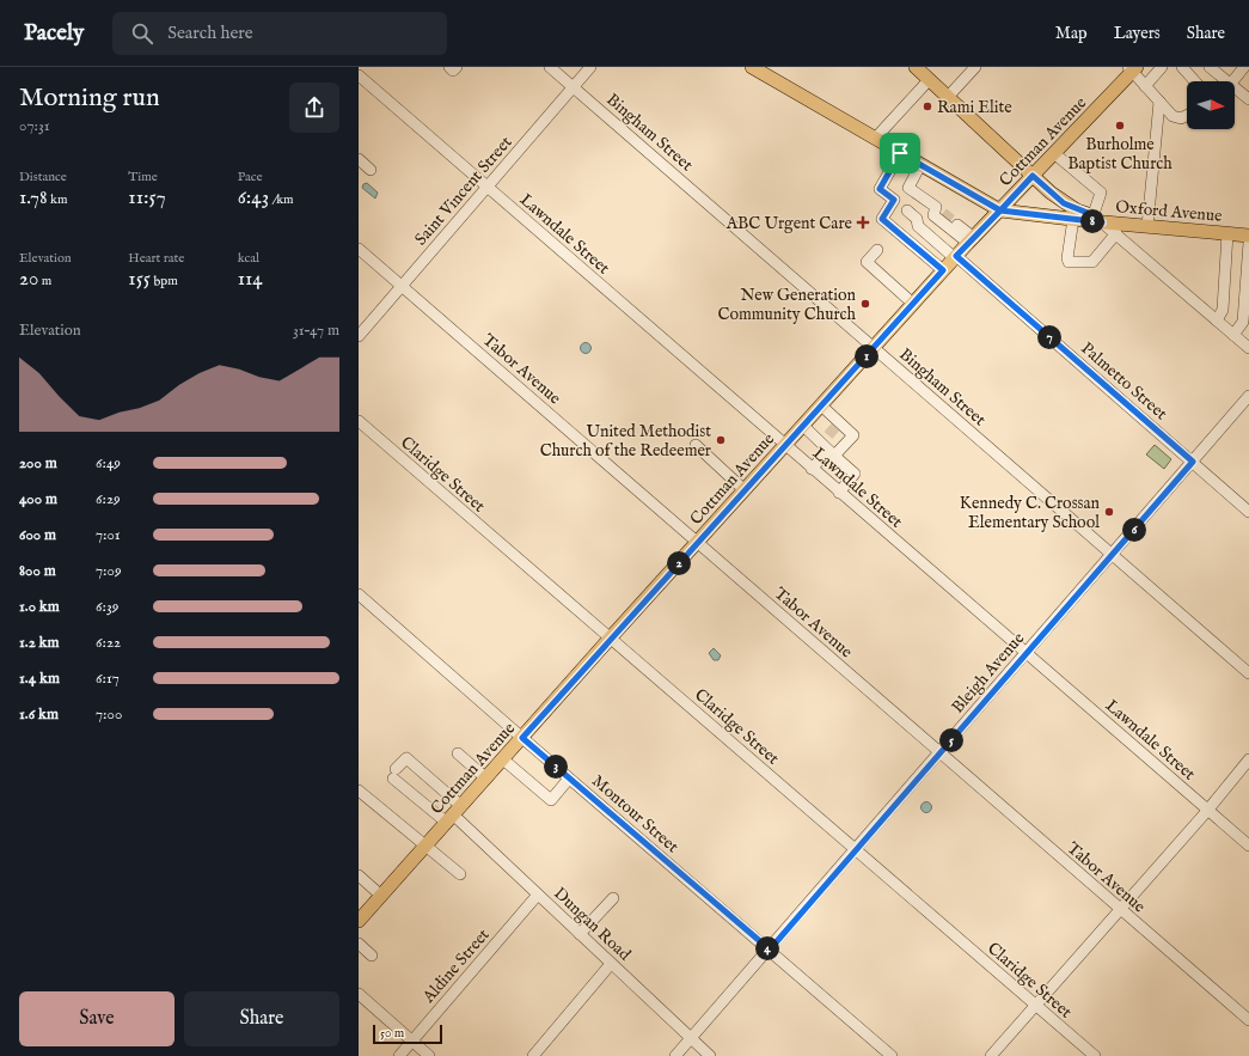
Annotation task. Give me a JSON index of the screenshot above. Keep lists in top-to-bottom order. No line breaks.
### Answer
{"streets":{"main road":["Cottman Avenue","Oxford Avenue"],"street":["Bingham Street","Saint Vincent Street","Lawndale Street","Tabor Avenue","Palmetto Street","Claridge Street","Bleigh Avenue","Montour Street","Dungan Road","Aldine Street"]},"crossings":[["Bingham Street","Cottman Avenue"],["Bingham Street","Saint Vincent Street"],["Bingham Street","Bleigh Avenue"],["Cottman Avenue","Oxford Avenue"],["Cottman Avenue","Lawndale Street"],["Cottman Avenue","Tabor Avenue"],["Cottman Avenue","Palmetto Street"],["Cottman Avenue","Claridge Street"],["Cottman Avenue","Montour Street"],["Cottman Avenue","Dungan Road"],["Saint Vincent Street","Lawndale Street"],["Saint Vincent Street","Tabor Avenue"],["Lawndale Street","Bleigh Avenue"],["Tabor Avenue","Bleigh Avenue"],["Palmetto Street","Bleigh Avenue"],["Claridge Street","Bleigh Avenue"],["Bleigh Avenue","Montour Street"],["Bleigh Avenue","Dungan Road"],["Dungan Road","Aldine Street"]],"places":{"other":["Rami Elite","Burholme Baptist Church","New Generation Community Church","United Methodist Church of the Redeemer","Kennedy C. Crossan Elementary School"],"health":["ABC Urgent Care"]},"scale_bar":"50 m","north":"right","page":{"header":"Pacely","search":"Search here","nav":["Map","Layers","Share"],"heading":["Morning run","07:31"],"stats":[["Distance","1.78 km"],["Time","11:57"],["Pace","6:43 /km"],["Elevation","20 m"],["Heart rate","155 bpm"],["kcal","114"]],"pins":["8","7","1","6","2","5","3","4"],"chart":["Elevation","31–47 m"],"list":[{"name":"200 m","note":"6:49"},{"name":"400 m","note":"6:29"},{"name":"600 m","note":"7:01"},{"name":"800 m","note":"7:09"},{"name":"1.0 km","note":"6:39"},{"name":"1.2 km","note":"6:22"},{"name":"1.4 km","note":"6:17"},{"name":"1.6 km","note":"7:00"}],"buttons":["Save","Share"],"scale":"50 m"}}
